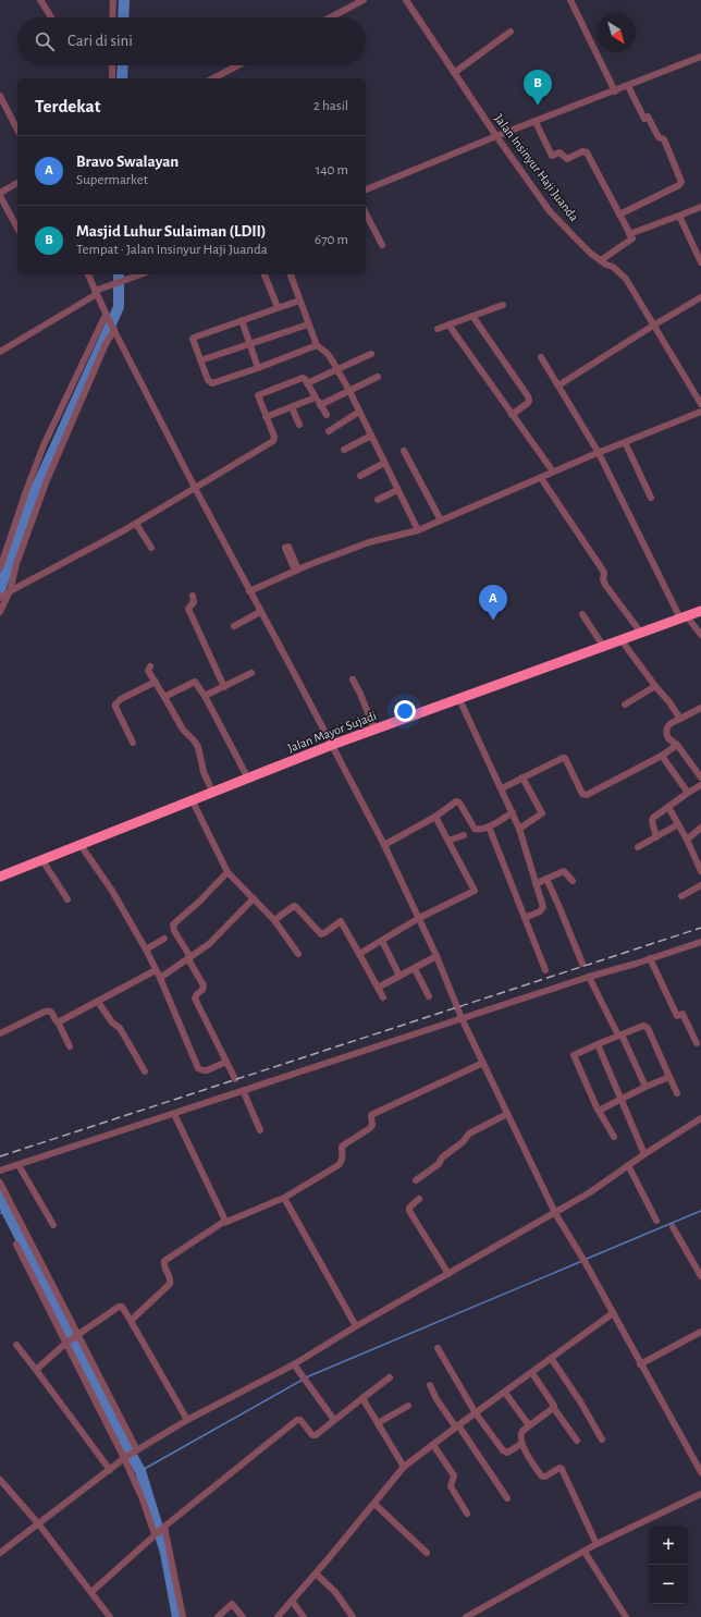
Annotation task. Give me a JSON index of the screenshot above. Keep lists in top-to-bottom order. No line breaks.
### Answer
{"streets":{"highway":["Jalan Mayor Sujadi"],"street":["Jalan Insinyur Haji Juanda"]},"north":"bottom right","page":{"search":"Cari di sini","pins":["B","A"],"heading":["Terdekat","2 hasil"],"list":[{"mark":"A","name":"Bravo Swalayan","note":"Supermarket","value":"140 m"},{"mark":"B","name":"Masjid Luhur Sulaiman (LDII)","note":"Tempat · Jalan Insinyur Haji Juanda","value":"670 m"}],"map_buttons":["+","−"]}}
